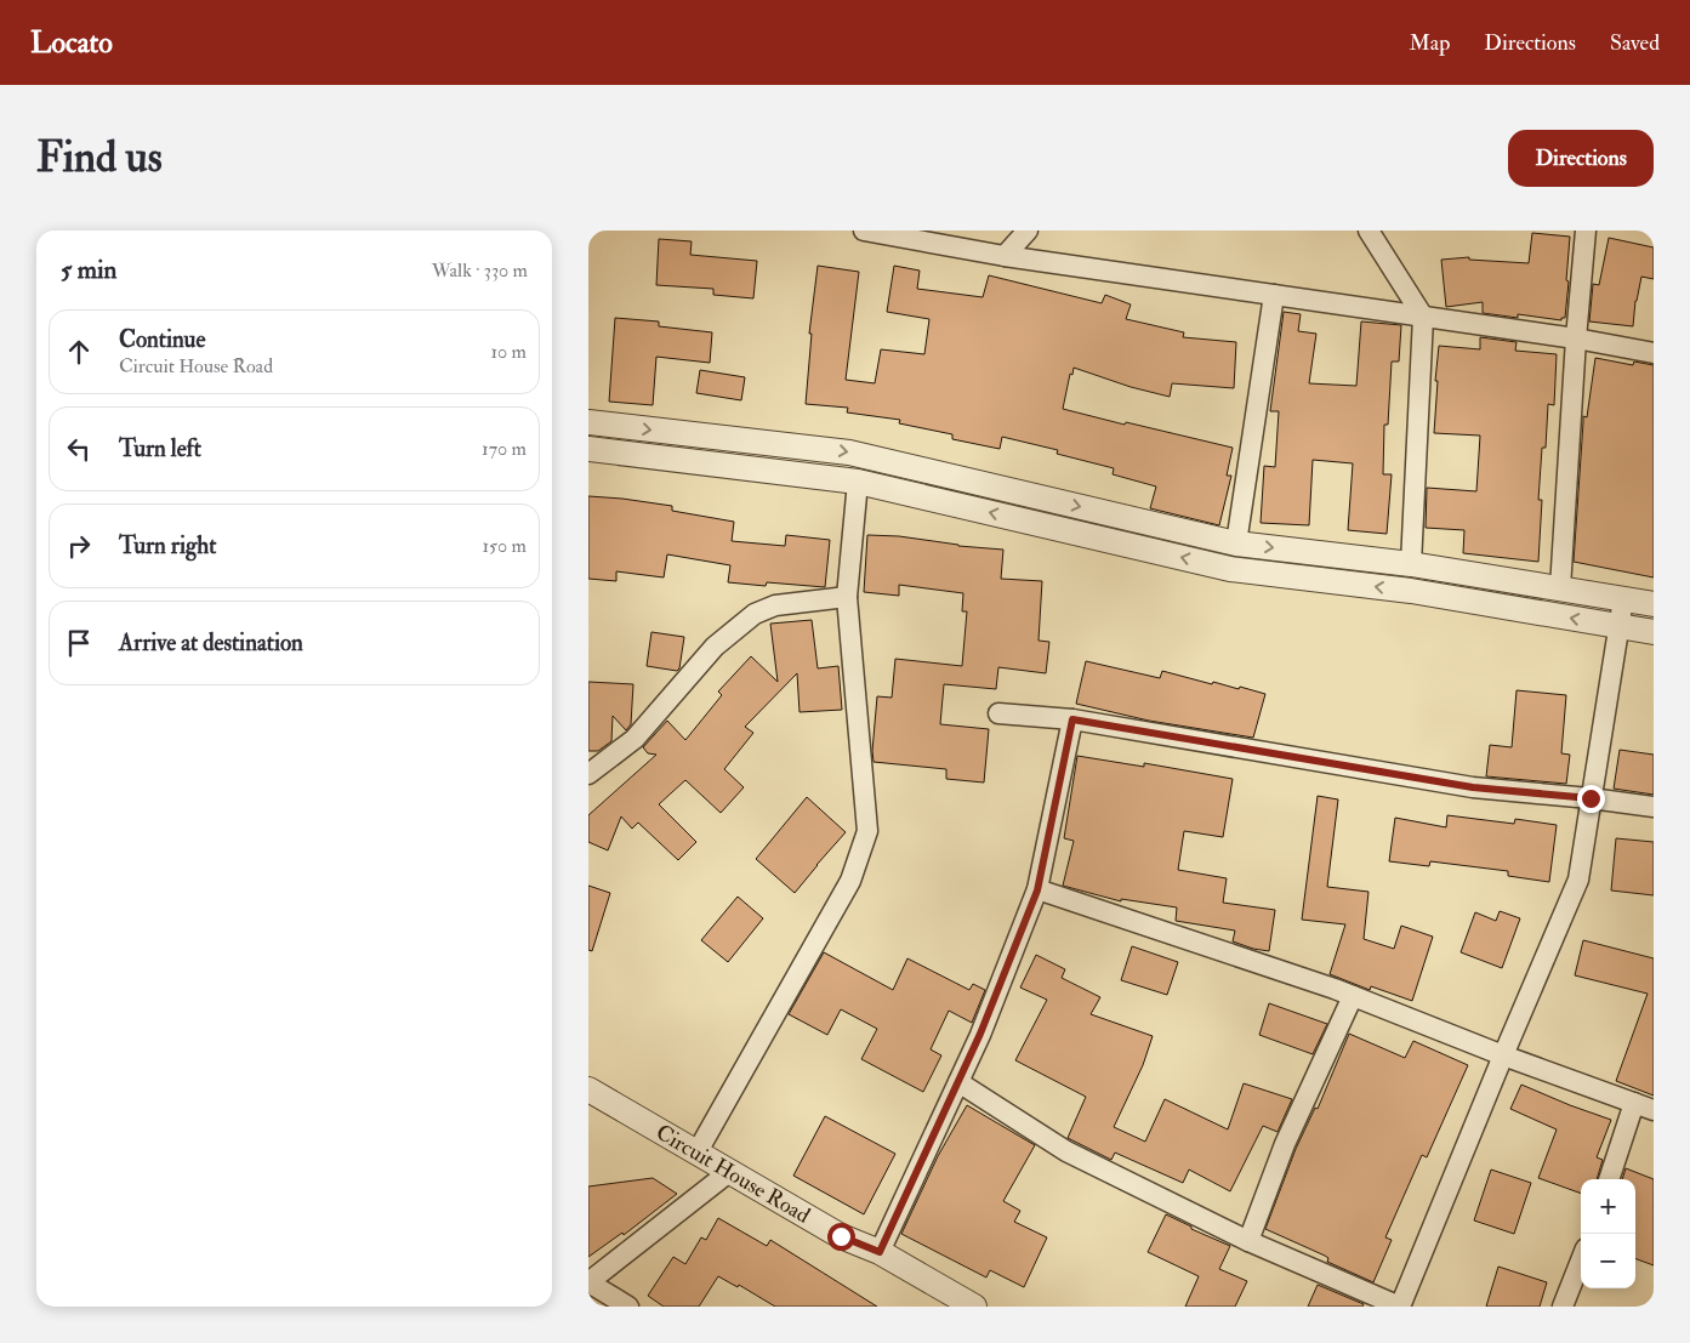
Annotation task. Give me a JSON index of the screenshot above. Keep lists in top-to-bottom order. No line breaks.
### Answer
{"streets":{"street":["Circuit House Road"]},"page":{"header":"Locato","nav":["Map","Directions","Saved"],"buttons":"Directions","title":"Find us","heading":["5 min","Walk · 330 m"],"list":[["Continue","Circuit House Road","10 m"],["Turn left","170 m"],["Turn right","150 m"],"Arrive at destination"],"map_buttons":["+","−"]}}
